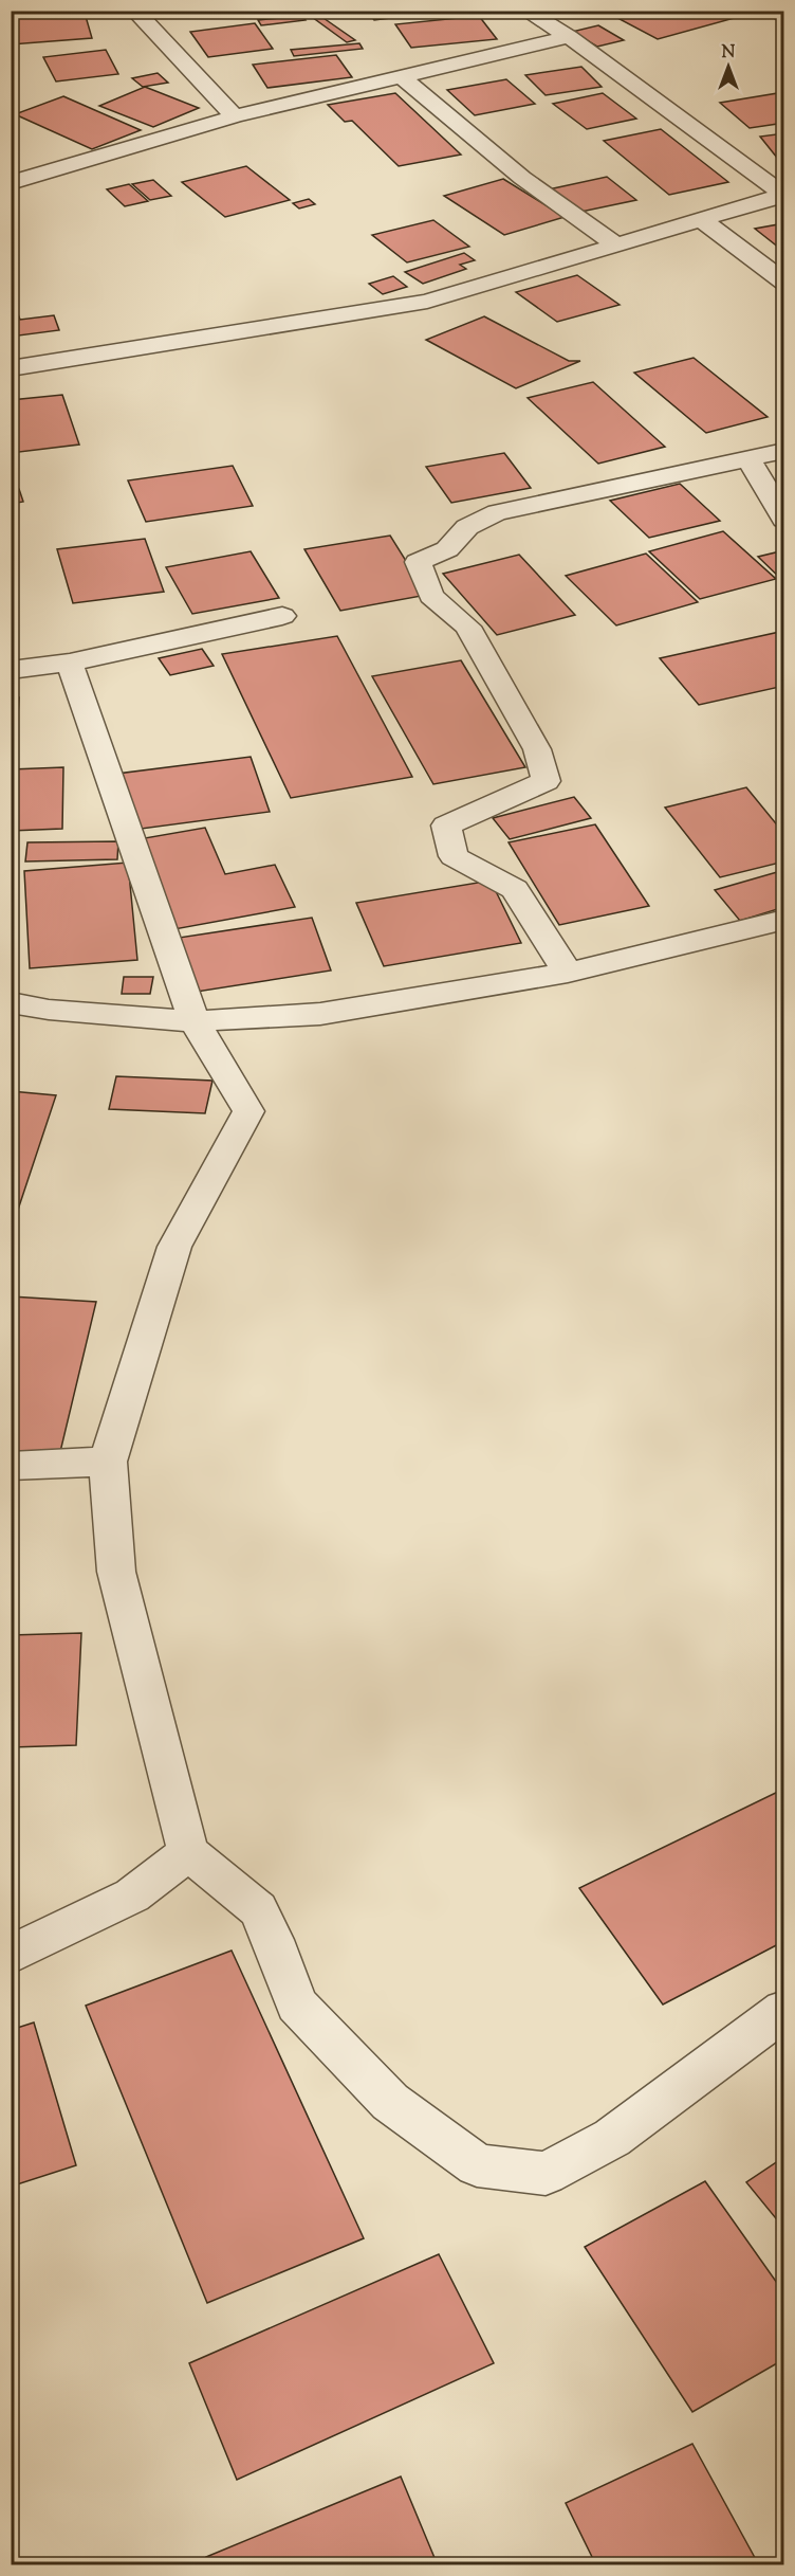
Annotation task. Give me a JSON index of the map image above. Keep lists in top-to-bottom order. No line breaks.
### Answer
{"north":"top"}
